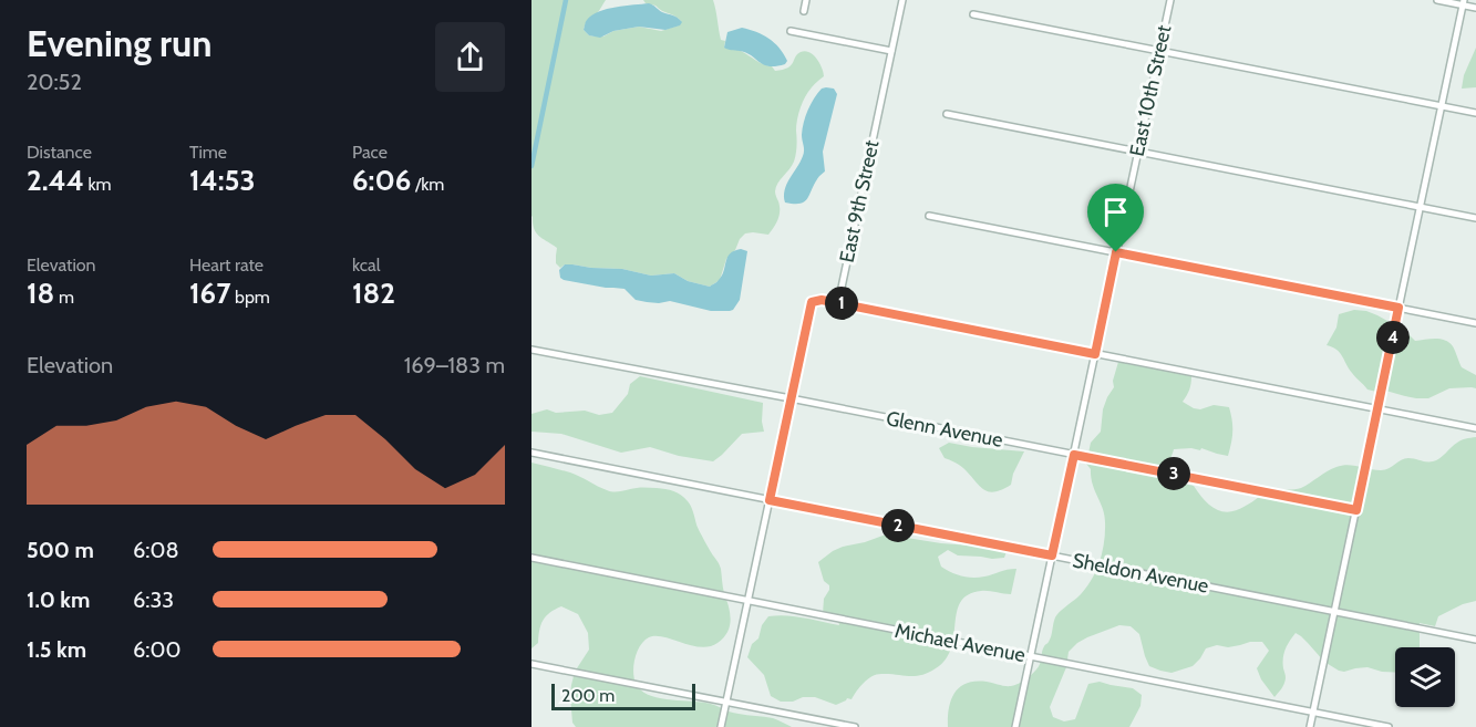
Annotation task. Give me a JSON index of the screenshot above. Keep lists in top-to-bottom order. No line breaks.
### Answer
{"streets":{"street":["East 10th Street","East 9th Street","Glenn Avenue","Sheldon Avenue","Michael Avenue"]},"crossings":[["East 10th Street","Glenn Avenue"],["East 10th Street","Sheldon Avenue"],["East 10th Street","Michael Avenue"]],"scale_bar":"200 m","page":{"heading":["Evening run","20:52"],"stats":[["Distance","2.44 km"],["Time","14:53"],["Pace","6:06 /km"],["Elevation","18 m"],["Heart rate","167 bpm"],["kcal","182"]],"pins":["1","4","3","2"],"chart":["Elevation","169–183 m"],"list":[{"name":"500 m","note":"6:08"},{"name":"1.0 km","note":"6:33"},{"name":"1.5 km","note":"6:00"}],"scale":"200 m"}}
